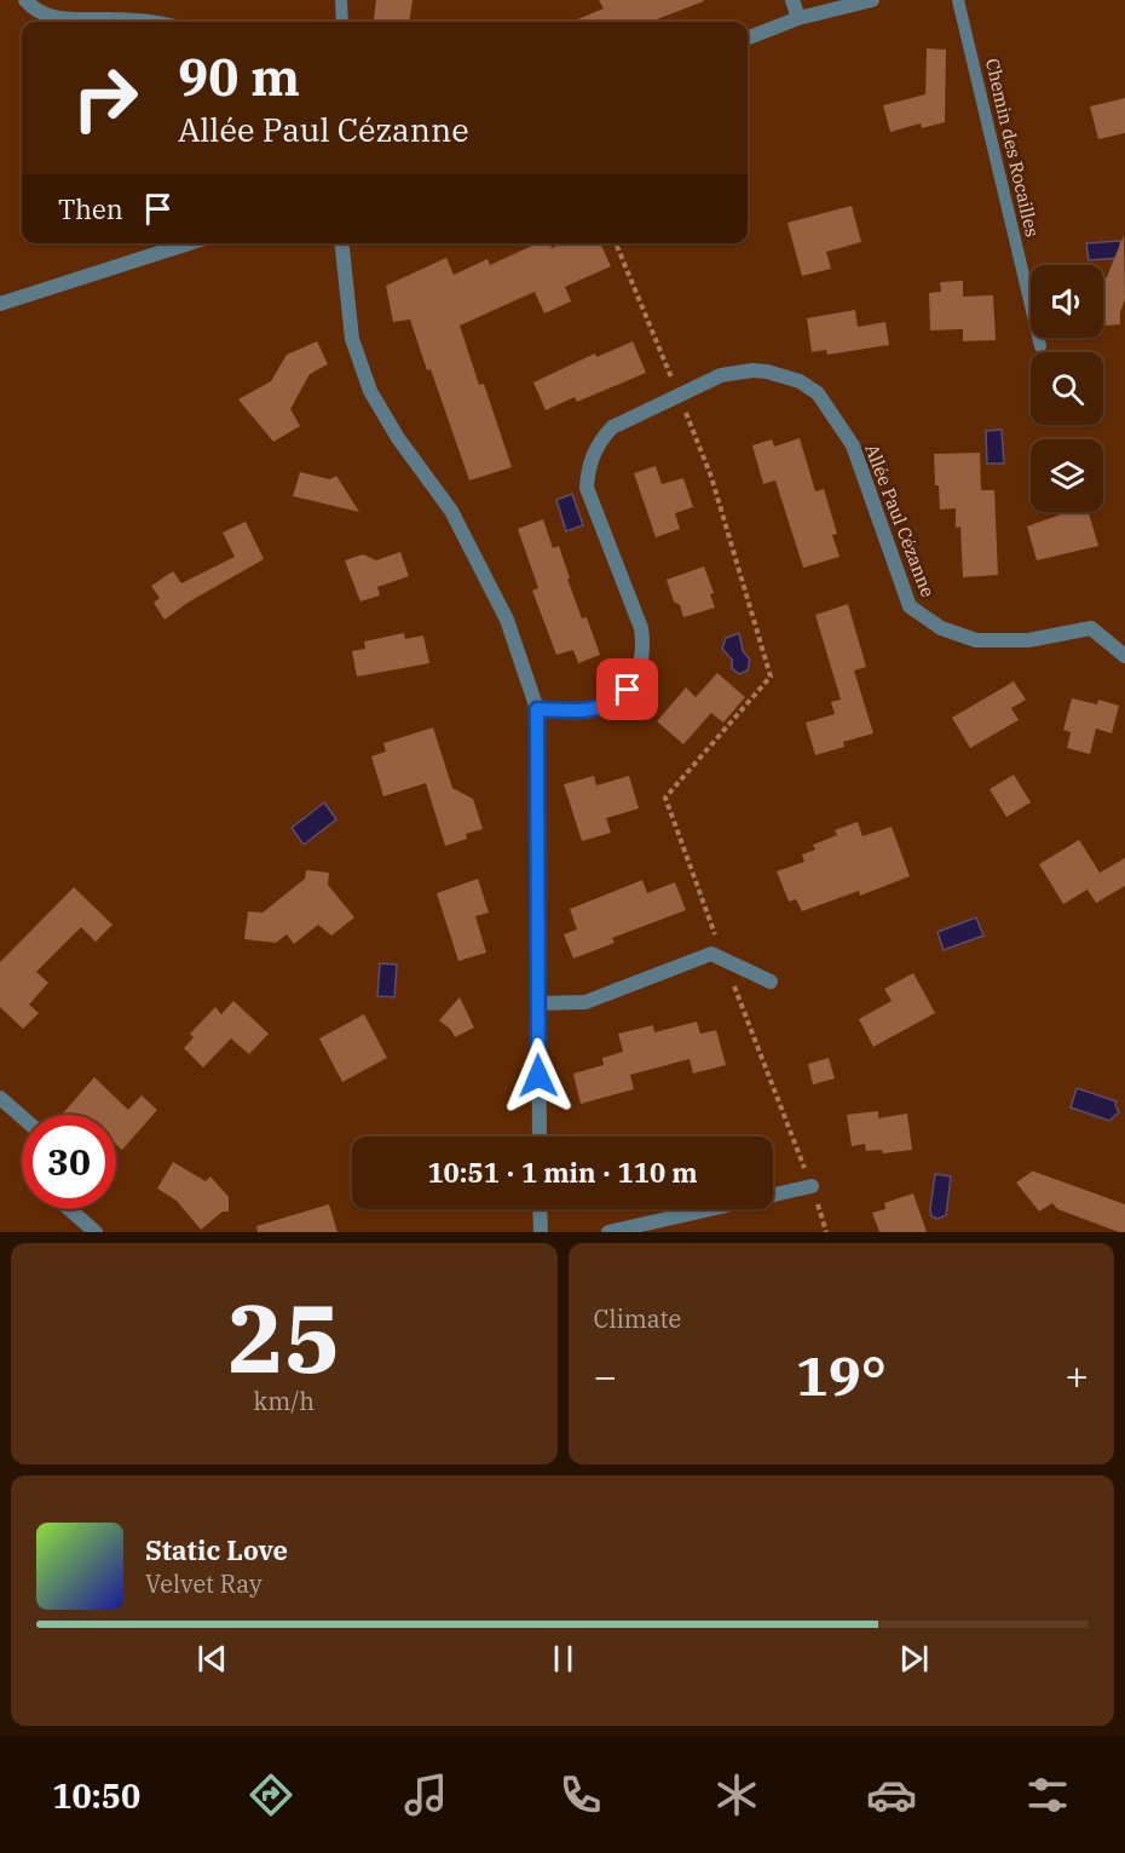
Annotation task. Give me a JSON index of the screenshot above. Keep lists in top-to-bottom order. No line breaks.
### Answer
{"streets":{"street":["Allée Paul Cézanne"],"lane":["Chemin des Rocailles"]},"page":{"turn":["90 m","Allée Paul Cézanne"],"then":"Then","limit":"30","trip":"10:51 · 1 min · 110 m","tile":[["25","km/h"],"Climate"],"heat":["−","19°","+"],"song":["Static Love","Velvet Ray"],"tabs":"10:50"}}
